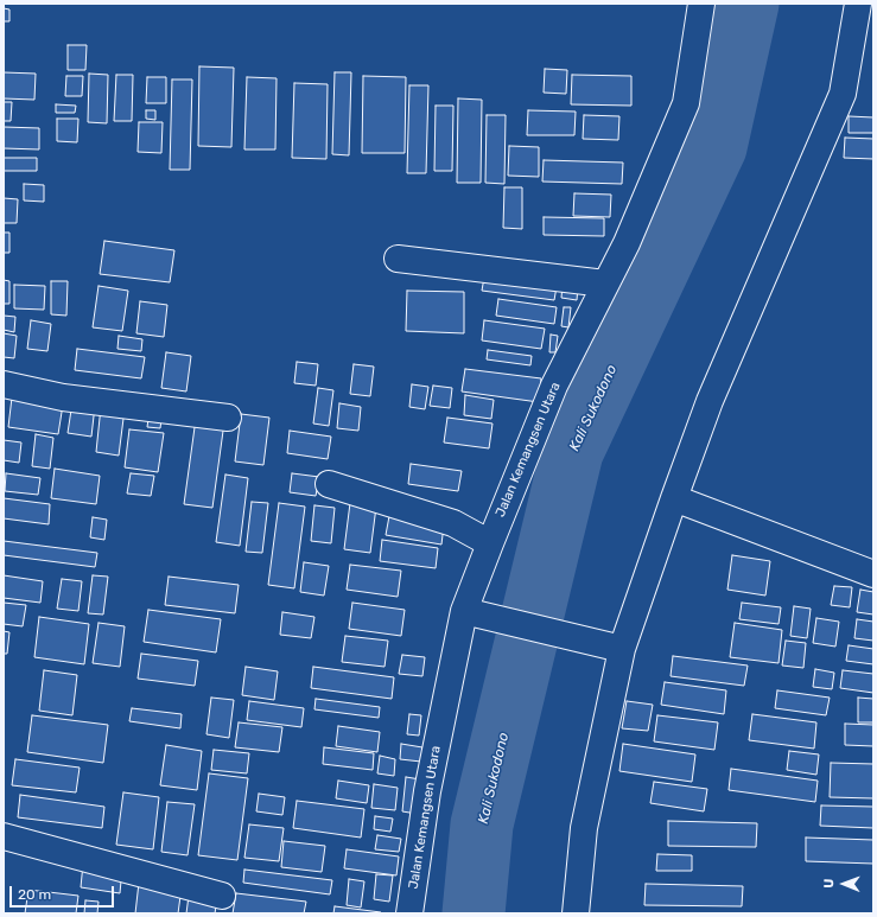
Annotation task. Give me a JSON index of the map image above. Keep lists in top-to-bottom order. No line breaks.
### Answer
{"streets":{"street":["Jalan Kemangsen Utara"]},"water":["Kali Sukodono"],"scale_bar":"20 m","north":"left"}
